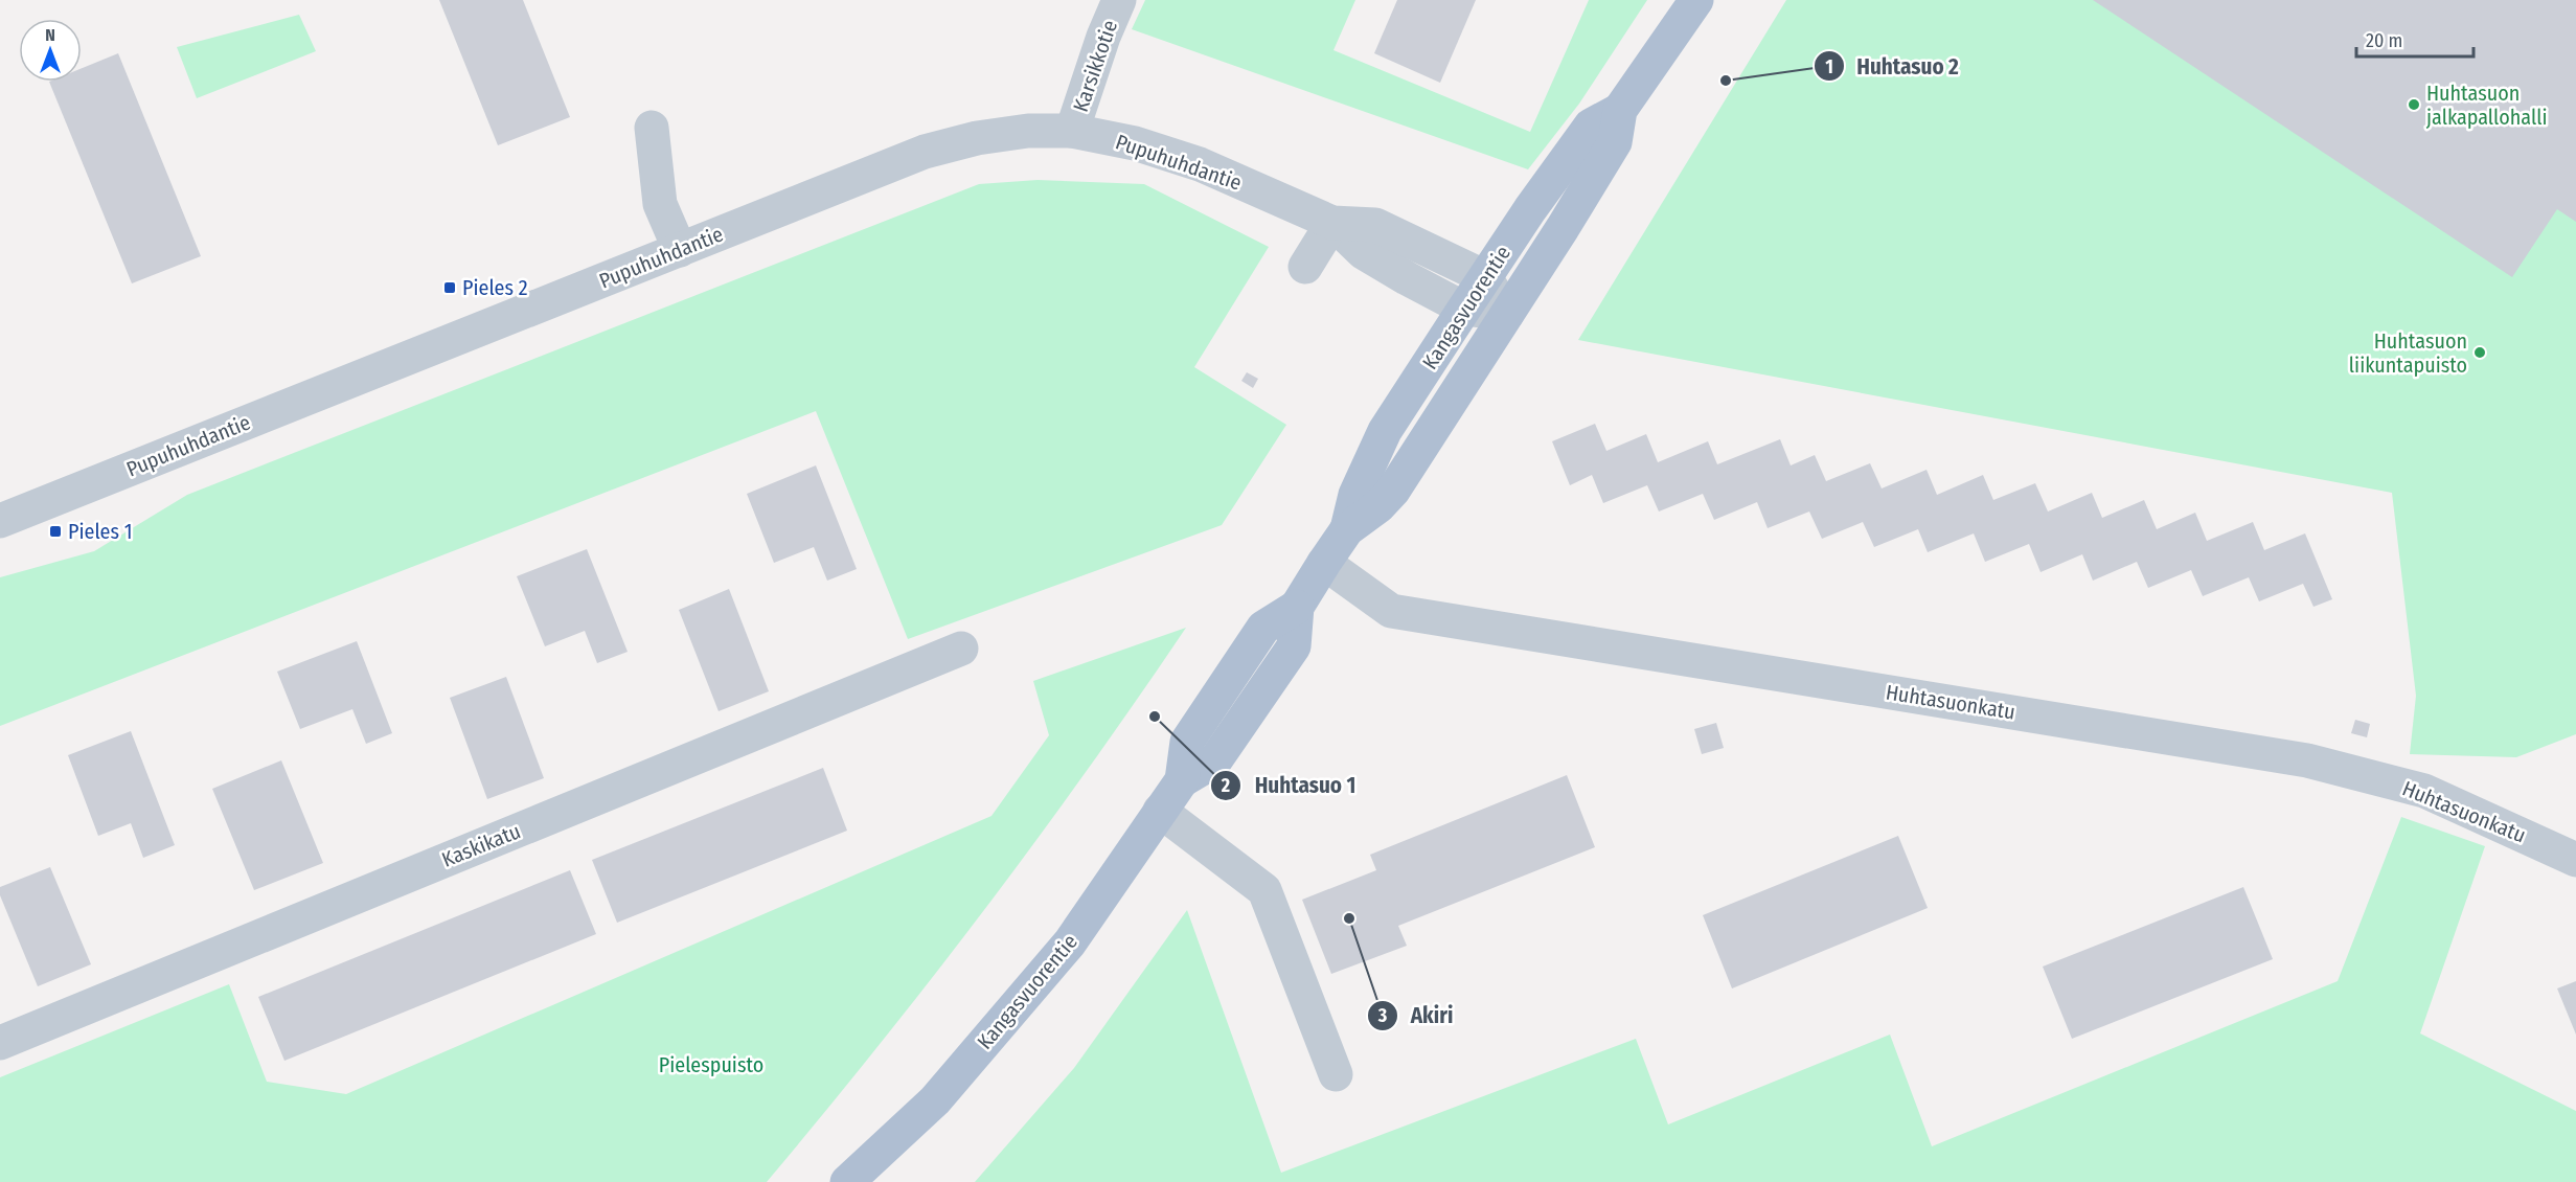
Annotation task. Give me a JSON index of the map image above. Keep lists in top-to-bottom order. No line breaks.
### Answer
{"streets":{"main road":["Kangasvuorentie"],"street":["Karsikkotie","Pupuhuhdantie","Huhtasuonkatu","Kaskikatu"]},"crossings":[["Karsikkotie","Pupuhuhdantie"],["Pupuhuhdantie","Kangasvuorentie"],["Kangasvuorentie","Huhtasuonkatu"]],"parks":["Pielespuisto"],"places":{"other":["Huhtasuo 2","Huhtasuon jalkapallohalli","Huhtasuon liikuntapuisto","Huhtasuo 1","Akiri"],"transit":["Pieles 2","Pieles 1"]},"scale_bar":"20 m","north":"top"}
